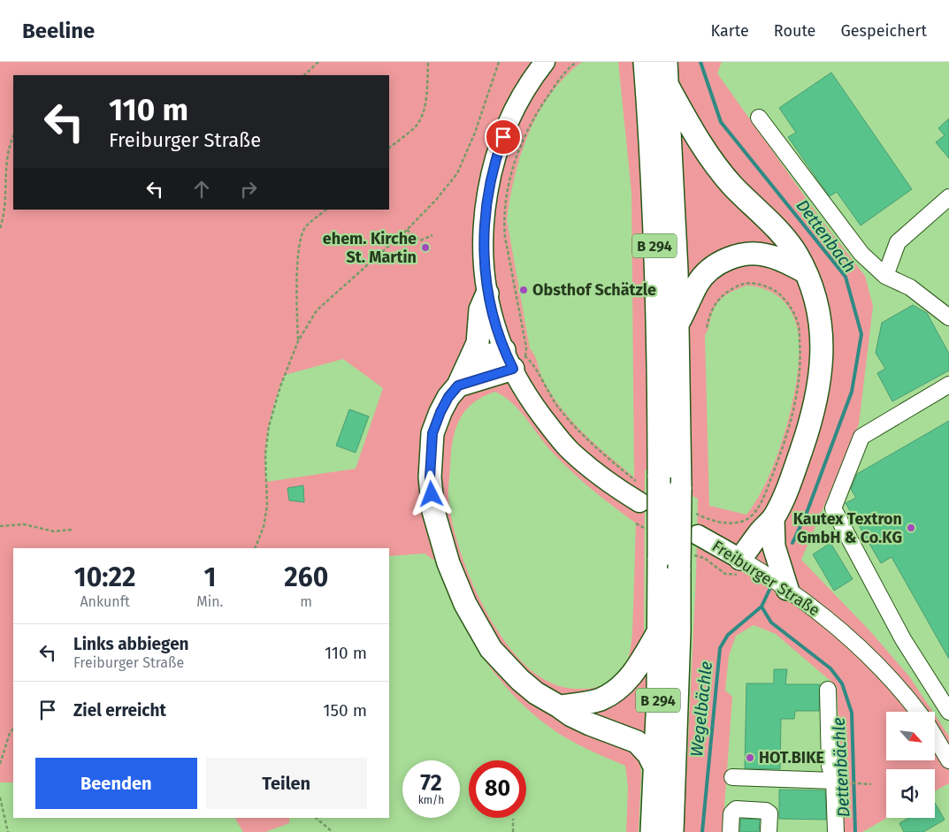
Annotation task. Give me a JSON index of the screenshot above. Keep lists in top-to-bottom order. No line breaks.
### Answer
{"streets":{"highway":["B 294"],"main road":["Freiburger Straße"]},"water":["Dettenbach","Wegelbächle","Dettenbächle"],"places":["ehem. Kirche St. Martin","Obsthof Schätzle","Kautex Textron GmbH & Co.KG","HOT.BIKE"],"north":"bottom right","page":{"header":"Beeline","nav":["Karte","Route","Gespeichert"],"turn":["110 m","Freiburger Straße"],"eta":["10:22","Ankunft","1","Min.","260","m"],"list":[{"name":"Links abbiegen","note":"Freiburger Straße","value":"110 m"},{"name":"Ziel erreicht","value":"150 m"}],"buttons":["Beenden","Teilen"],"speed":"72 km/h","limit":"80"}}
